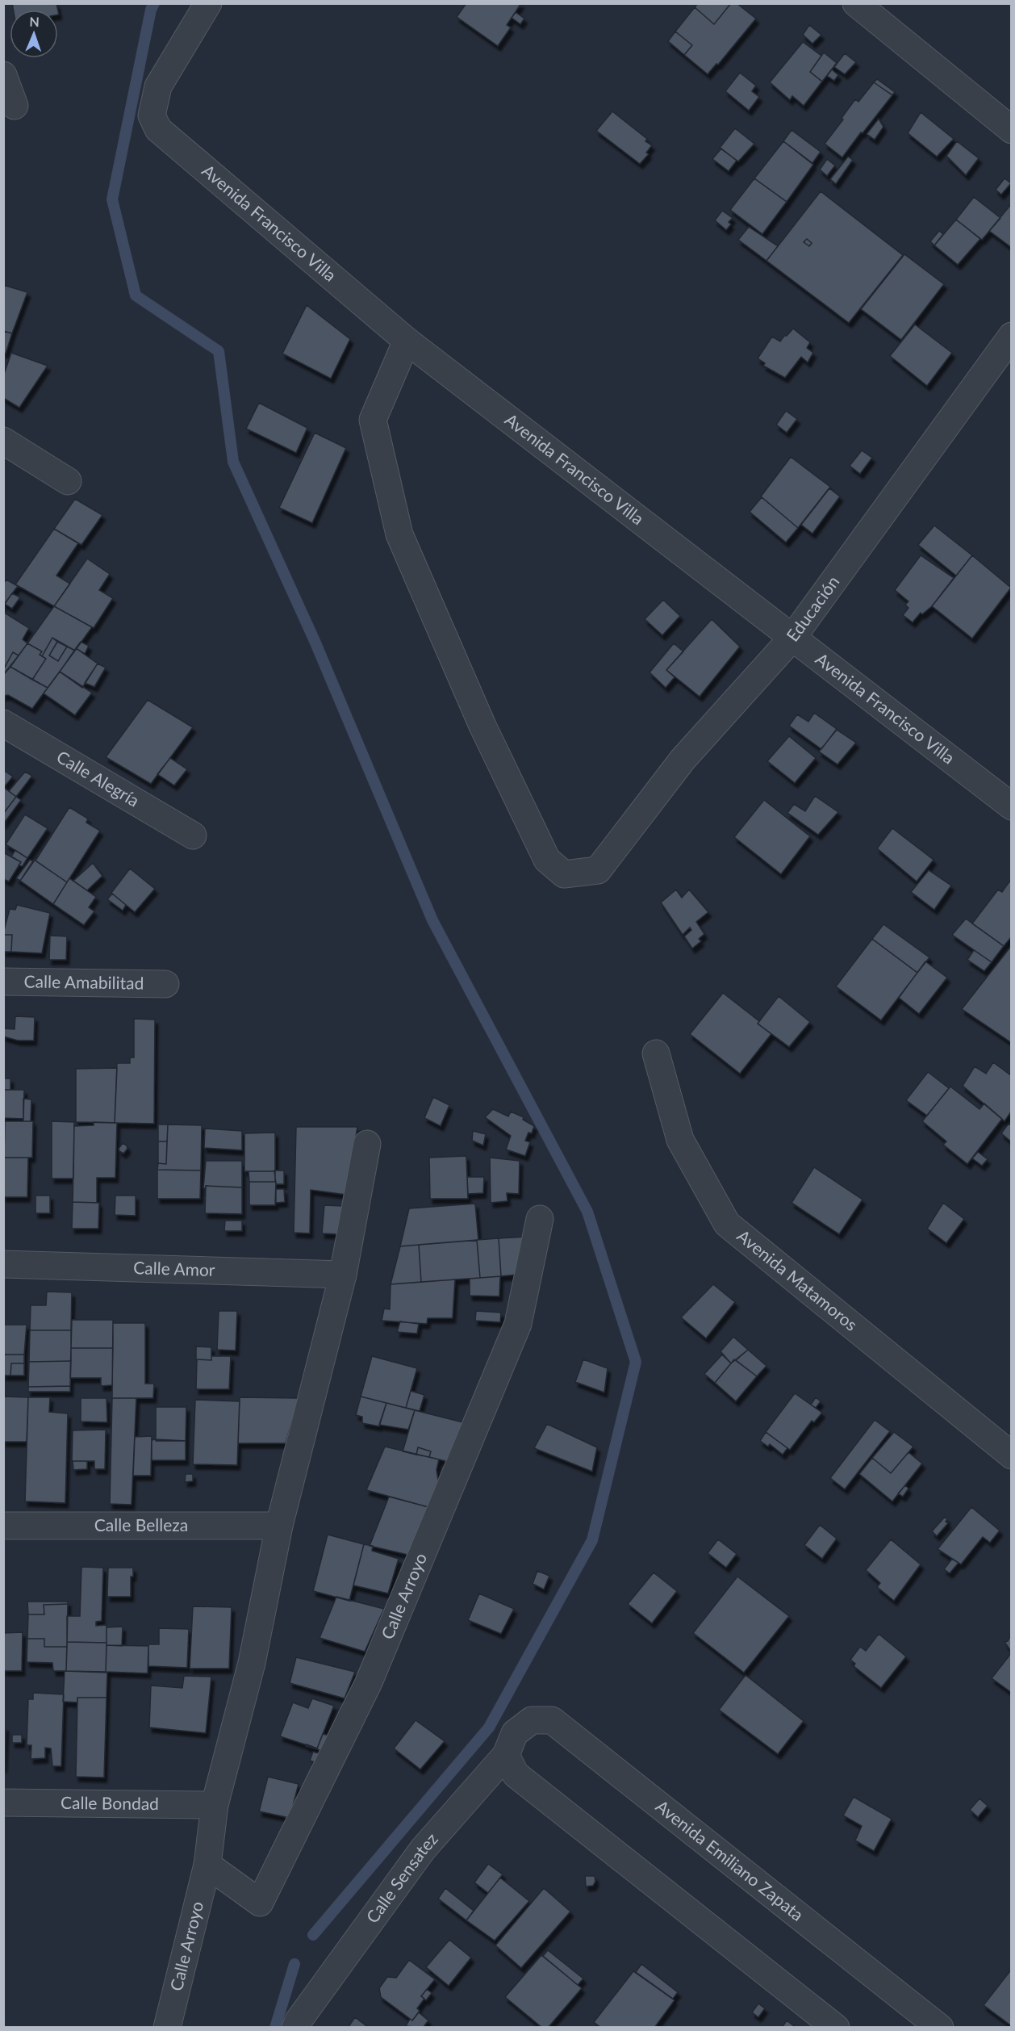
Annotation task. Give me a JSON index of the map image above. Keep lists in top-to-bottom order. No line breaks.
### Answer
{"streets":{"street":["Avenida Francisco Villa","Educación","Calle Alegría","Calle Amabilitad","Calle Amor","Avenida Matamoros","Calle Belleza","Calle Arroyo","Calle Bondad","Avenida Emiliano Zapata","Calle Sensatez"]},"crossings":[["Avenida Francisco Villa","Educación"],["Calle Amor","Calle Arroyo"],["Calle Belleza","Calle Arroyo"],["Calle Arroyo","Calle Bondad"],["Avenida Emiliano Zapata","Calle Sensatez"]],"north":"top"}
